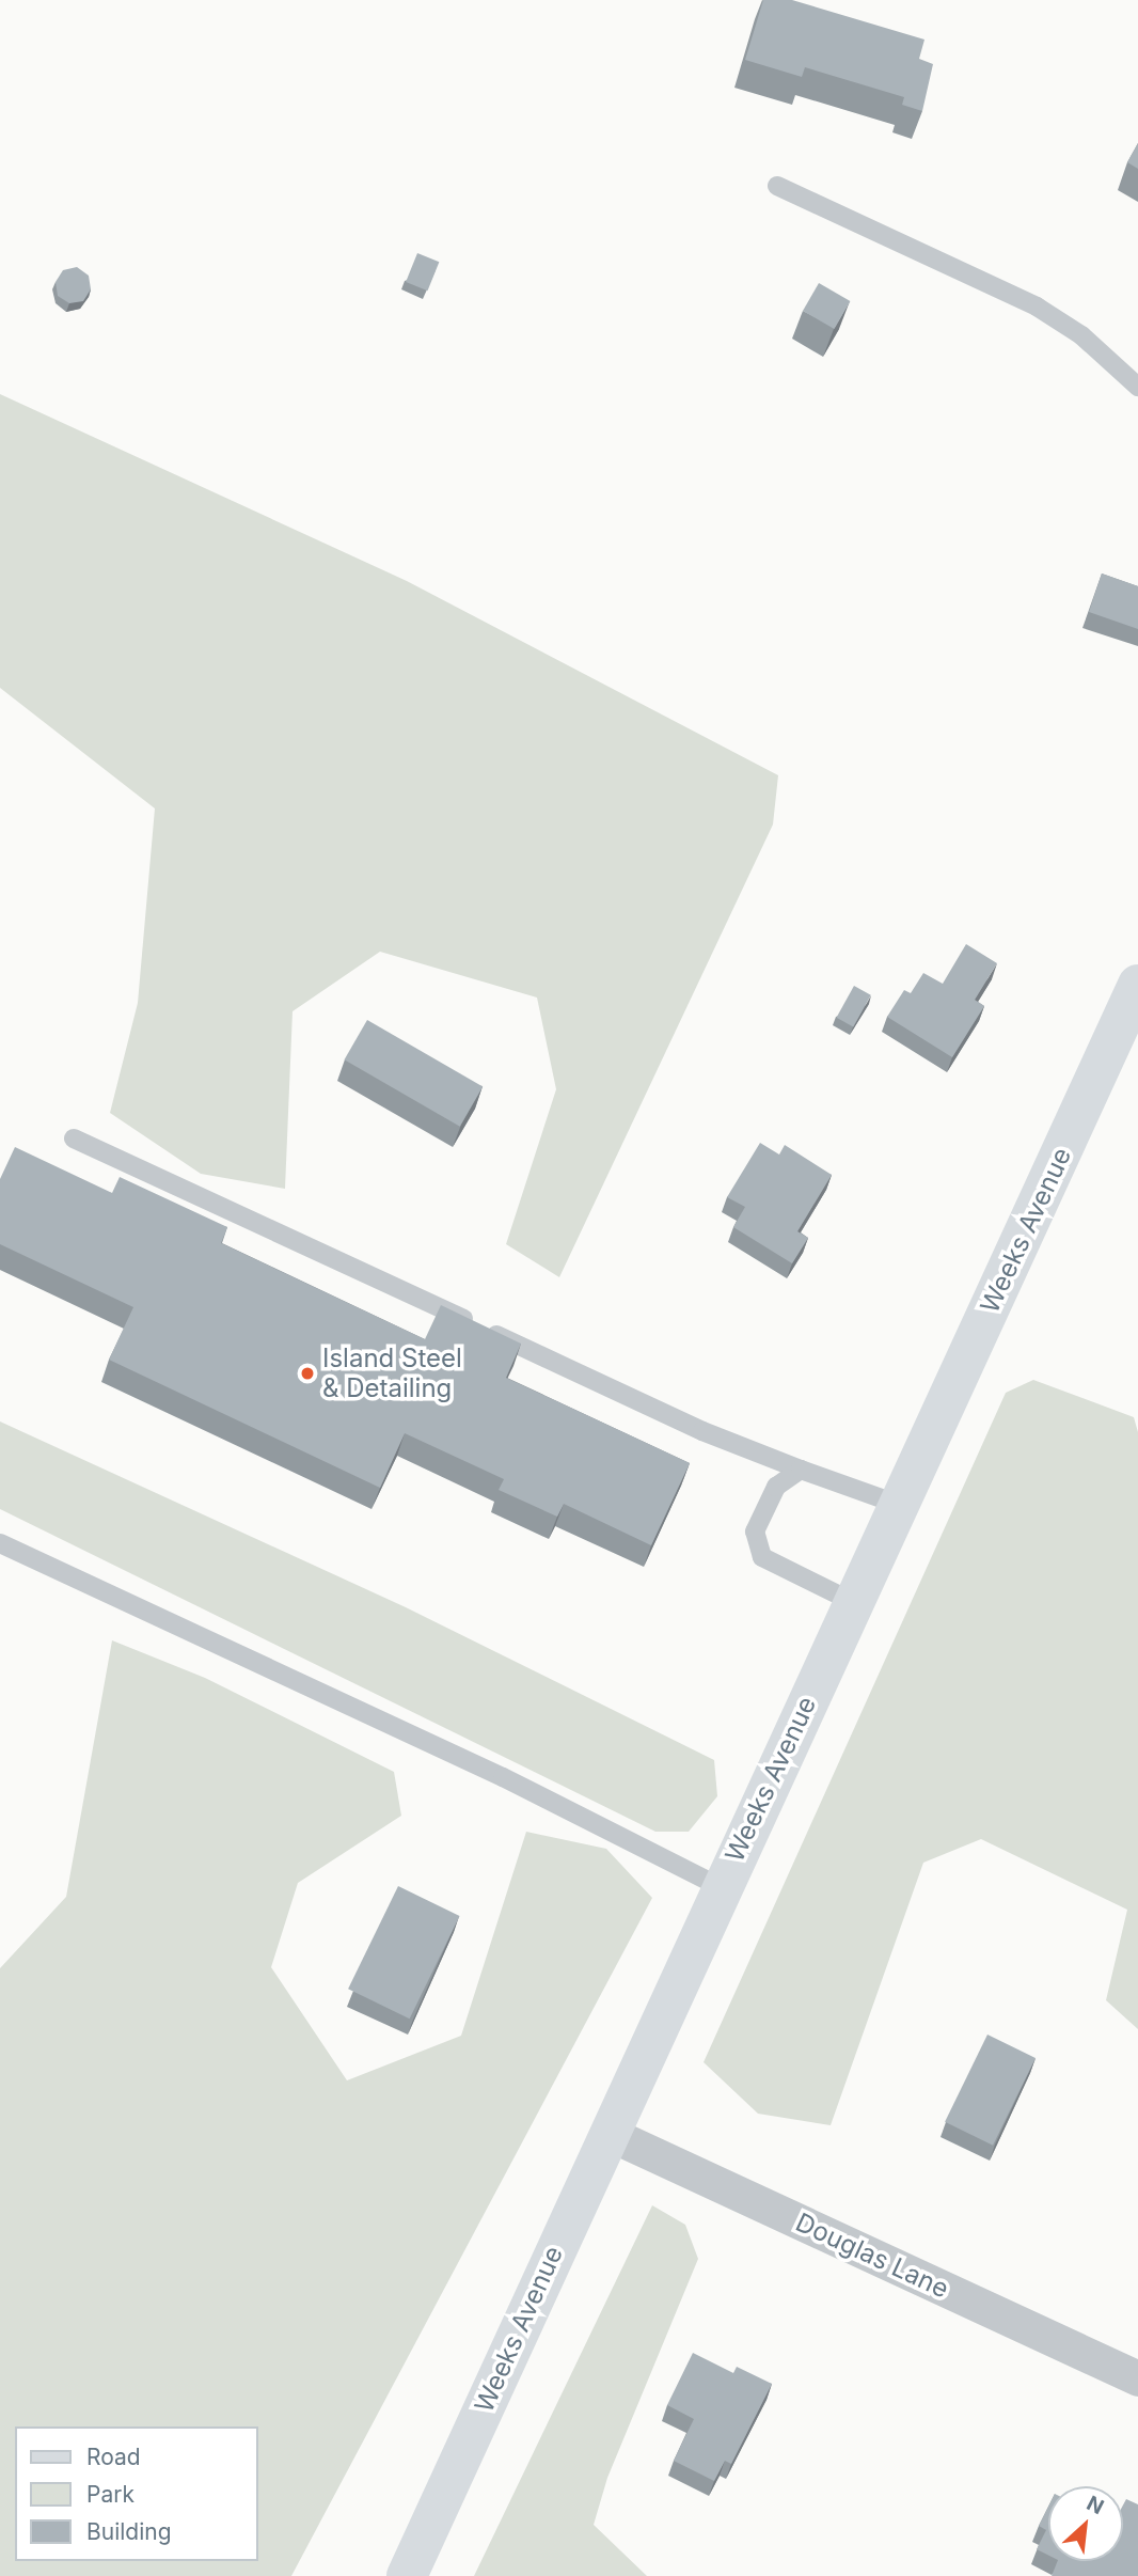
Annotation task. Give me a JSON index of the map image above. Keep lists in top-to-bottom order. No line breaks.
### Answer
{"streets":{"street":["Weeks Avenue","Douglas Lane"]},"crossings":[["Weeks Avenue","Douglas Lane"]],"places":["Island Steel & Detailing"],"legend":["Road","Park","Building"],"north":"top right"}
